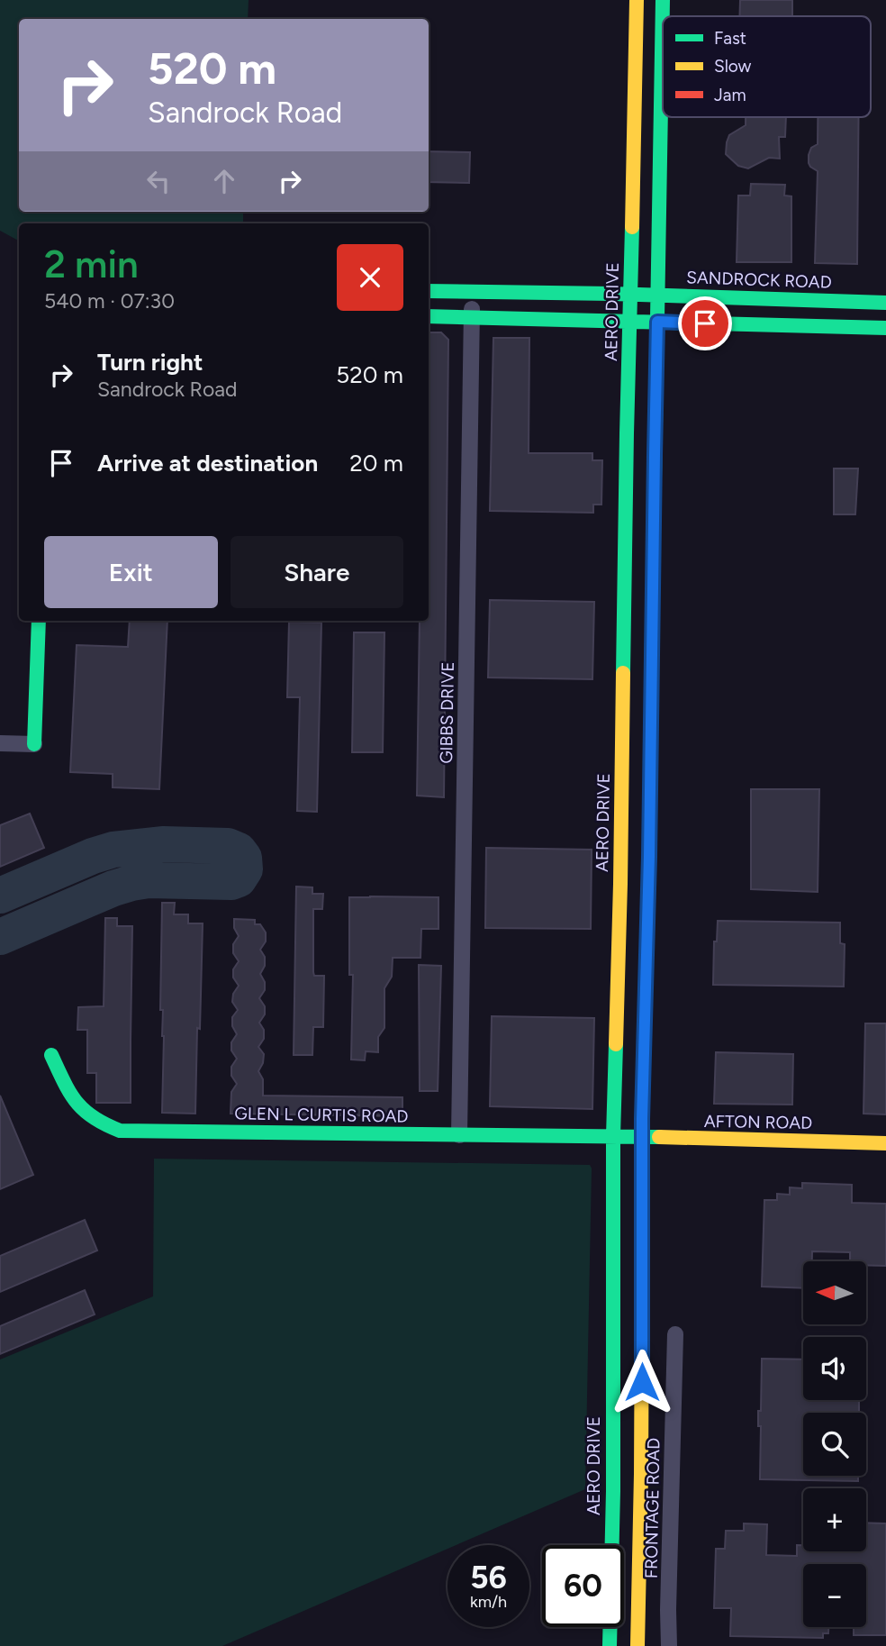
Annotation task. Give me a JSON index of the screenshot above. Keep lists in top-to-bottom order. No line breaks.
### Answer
{"streets":{"main road":["SANDROCK ROAD","AERO DRIVE","GLEN L CURTIS ROAD","AFTON ROAD"],"street":["GIBBS DRIVE","FRONTAGE ROAD"]},"crossings":[["SANDROCK ROAD","AERO DRIVE"],["SANDROCK ROAD","GIBBS DRIVE"],["AERO DRIVE","GLEN L CURTIS ROAD"],["GIBBS DRIVE","GLEN L CURTIS ROAD"],["GLEN L CURTIS ROAD","AFTON ROAD"]],"legend":["Fast","Slow","Jam"],"north":"left","page":{"turn":["520 m","Sandrock Road"],"heading":["2 min","540 m · 07:30"],"list":[{"name":"Turn right","note":"Sandrock Road","value":"520 m"},{"name":"Arrive at destination","value":"20 m"}],"buttons":["Exit","Share"],"map_buttons":["+","−"],"speed":"56 km/h","limit":"60"}}
